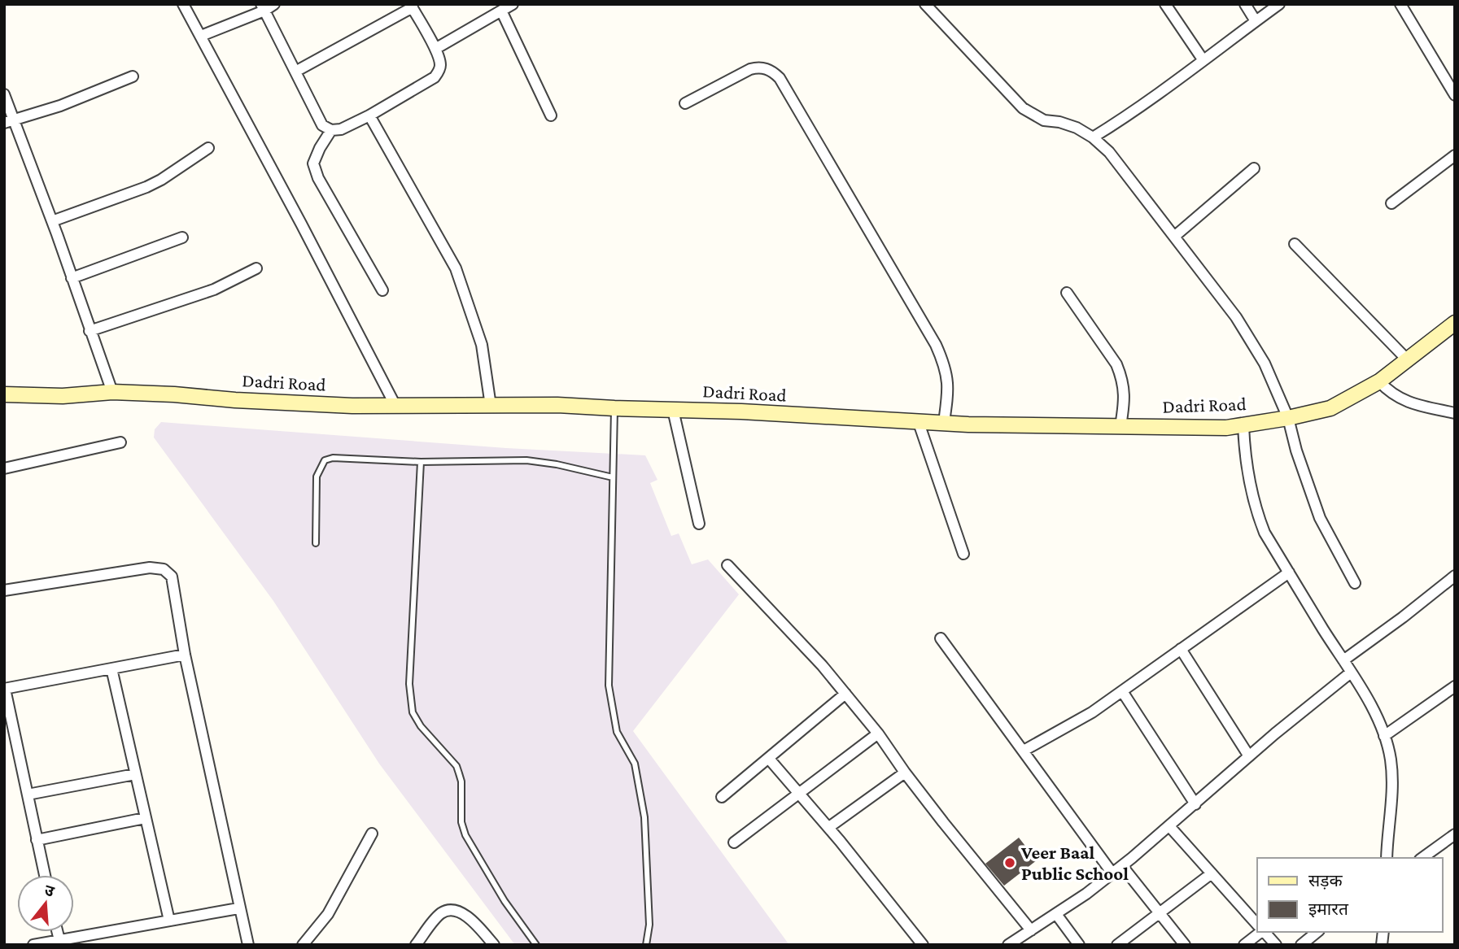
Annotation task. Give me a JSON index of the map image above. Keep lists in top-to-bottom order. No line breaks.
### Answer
{"streets":{"main road":["Dadri Road"]},"places":["Veer Baal Public School"],"legend":["सड़क","इमारत"],"north":"top"}
